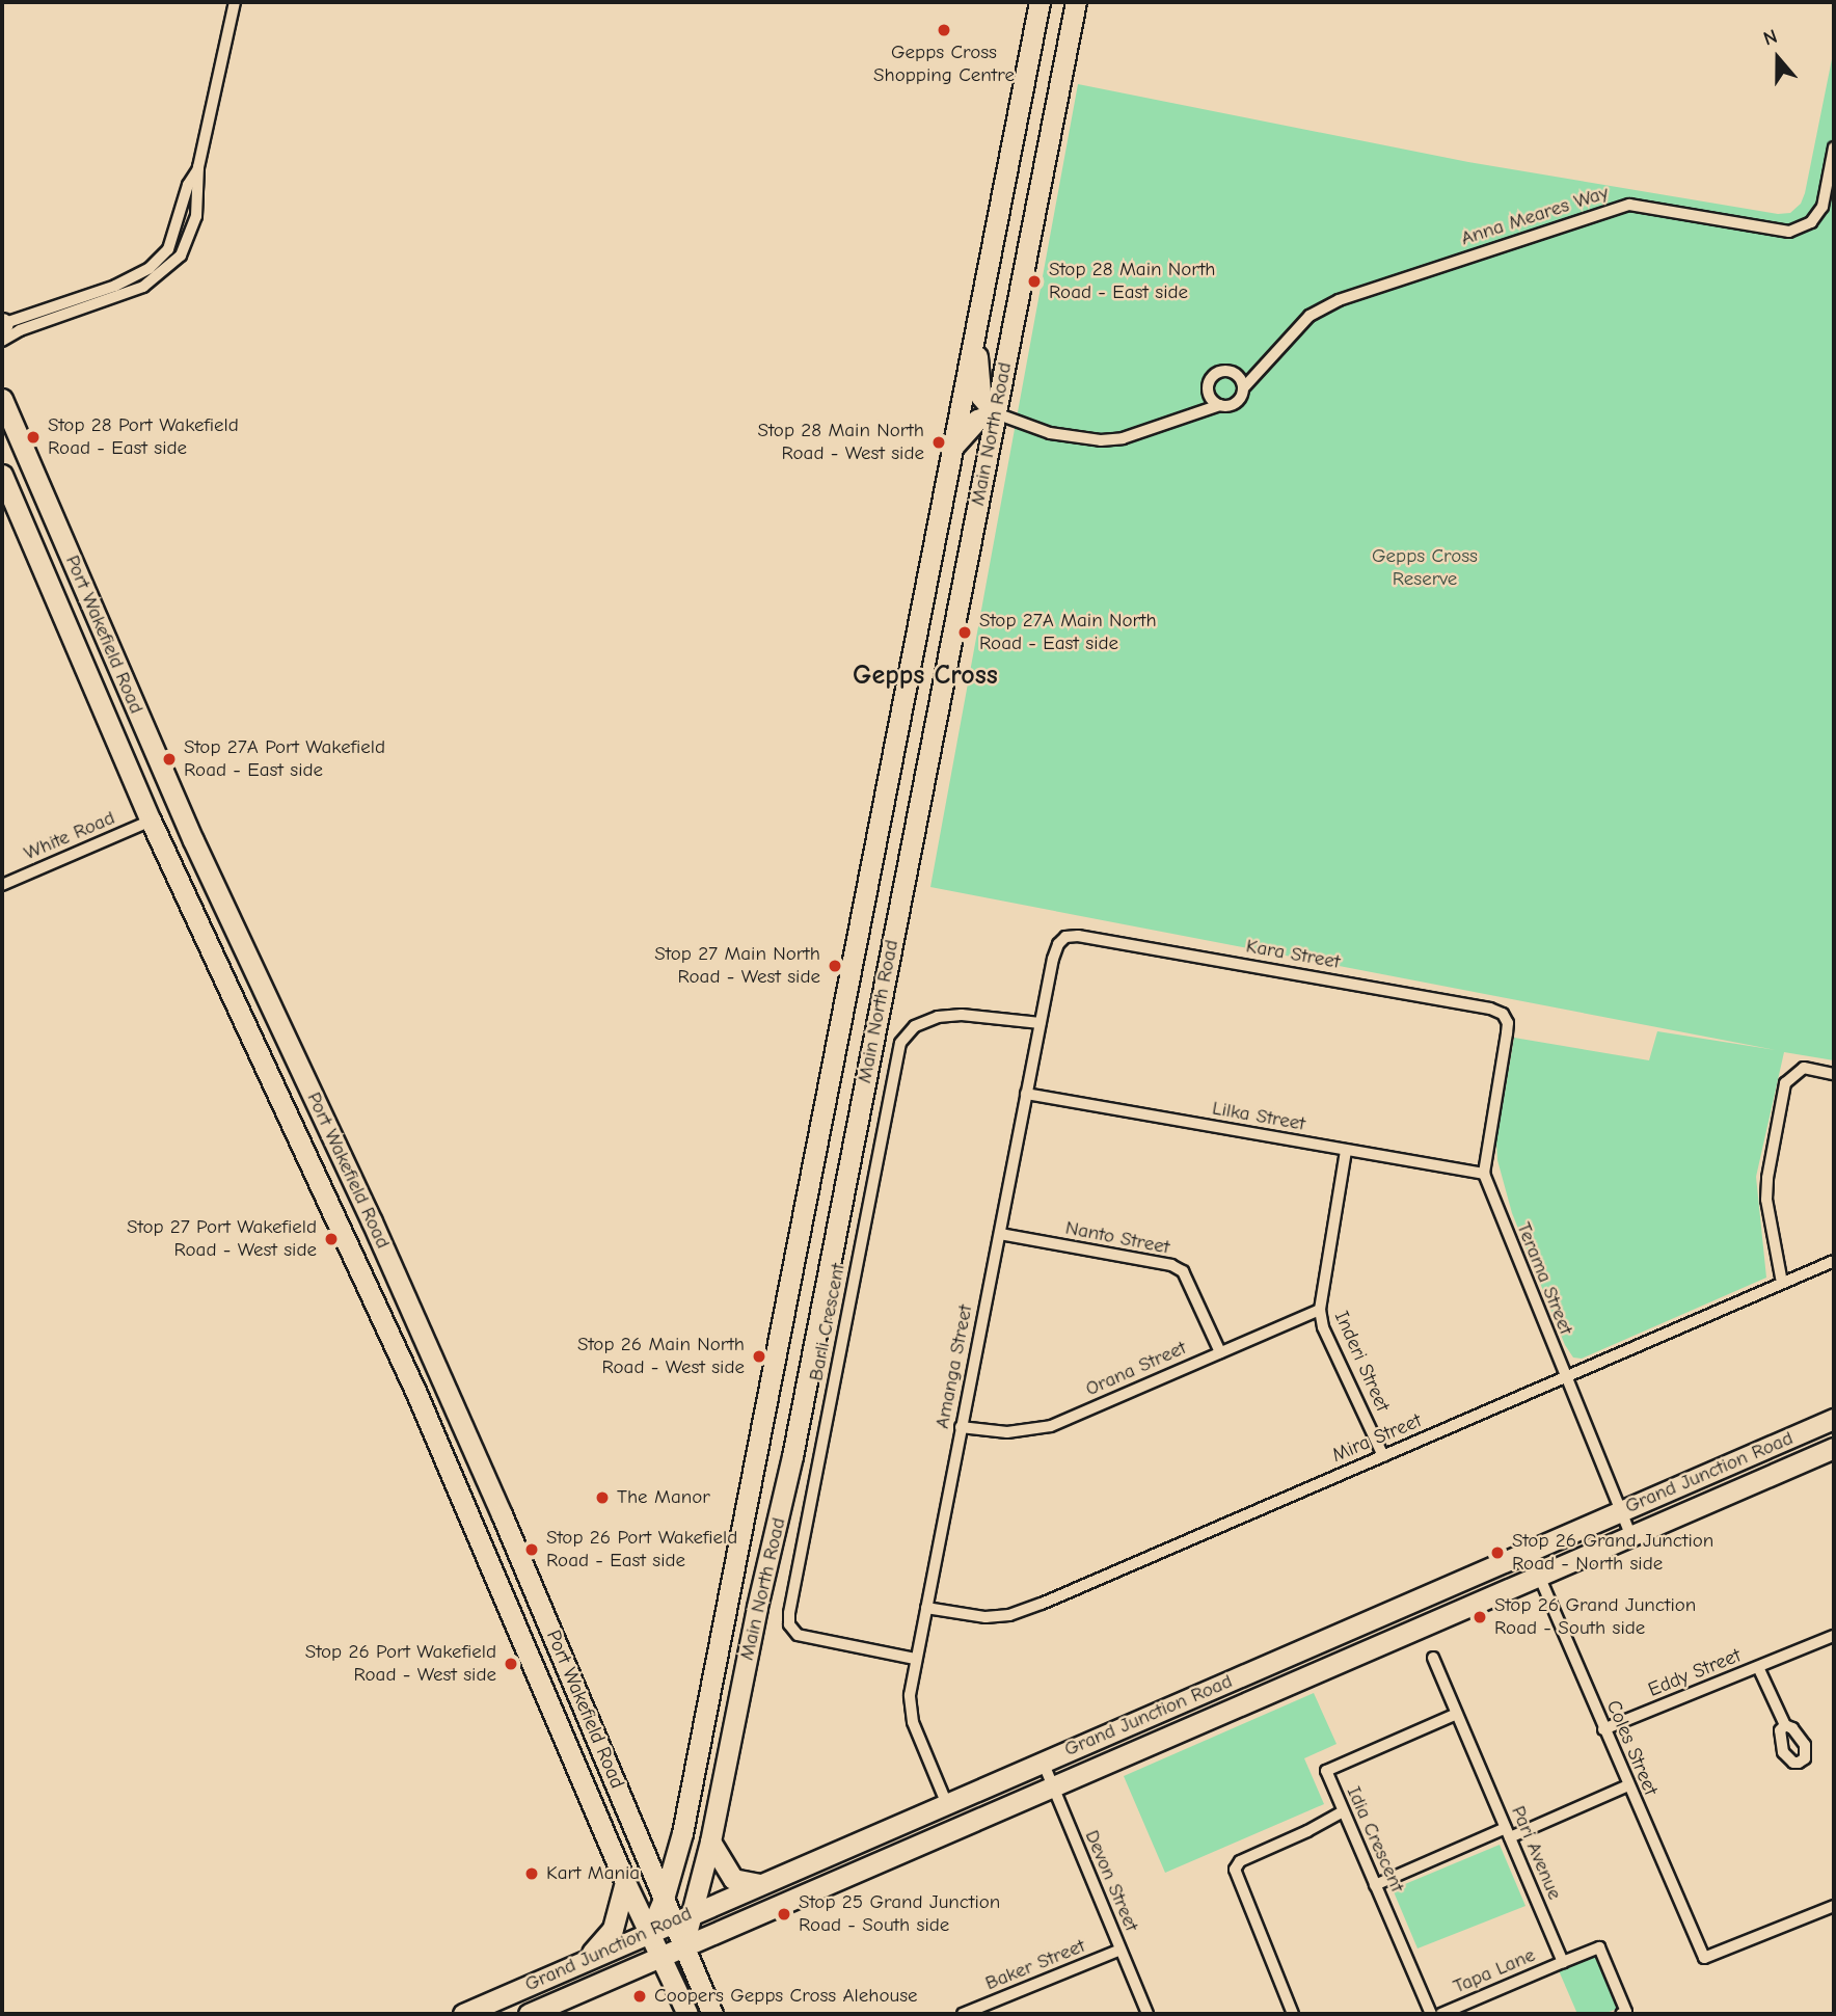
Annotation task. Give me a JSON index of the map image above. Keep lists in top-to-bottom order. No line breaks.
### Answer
{"streets":{"highway":["Main North Road","Port Wakefield Road","Grand Junction Road"],"street":["Anna Meares Way","White Road","Kara Street","Lilka Street","Nanto Street","Terama Street","Barli Crescent","Inderi Street","Amanga Street","Orana Street","Mira Street","Eddy Street","Coles Street","Idia Crescent","Pari Avenue","Devon Street","Baker Street","Tapa Lane"]},"crossings":[["Main North Road","Port Wakefield Road"],["Main North Road","Grand Junction Road"],["Port Wakefield Road","White Road"],["Port Wakefield Road","Grand Junction Road"],["Kara Street","Lilka Street"],["Kara Street","Terama Street"],["Kara Street","Amanga Street"],["Lilka Street","Terama Street"],["Lilka Street","Inderi Street"],["Lilka Street","Amanga Street"],["Nanto Street","Amanga Street"],["Nanto Street","Orana Street"],["Terama Street","Mira Street"],["Terama Street","Grand Junction Road"],["Barli Crescent","Amanga Street"],["Inderi Street","Orana Street"],["Inderi Street","Mira Street"],["Amanga Street","Orana Street"],["Amanga Street","Mira Street"],["Amanga Street","Grand Junction Road"],["Grand Junction Road","Coles Street"],["Grand Junction Road","Devon Street"],["Eddy Street","Coles Street"],["Idia Crescent","Pari Avenue"],["Pari Avenue","Tapa Lane"],["Devon Street","Baker Street"]],"districts":["Gepps Cross"],"parks":["Gepps Cross Reserve"],"places":["Gepps Cross Shopping Centre","Stop 28 Main North Road - East side","Stop 28 Port Wakefield Road - East side","Stop 28 Main North Road - West side","Stop 27A Main North Road - East side","Stop 27A Port Wakefield Road - East side","Stop 27 Main North Road - West side","Stop 27 Port Wakefield Road - West side","Stop 26 Main North Road - West side","The Manor","Stop 26 Port Wakefield Road - East side","Stop 26 Grand Junction Road - North side","Stop 26 Grand Junction Road - South side","Stop 26 Port Wakefield Road - West side","Kart Mania","Stop 25 Grand Junction Road - South side","Coopers Gepps Cross Alehouse"],"north":"top"}
